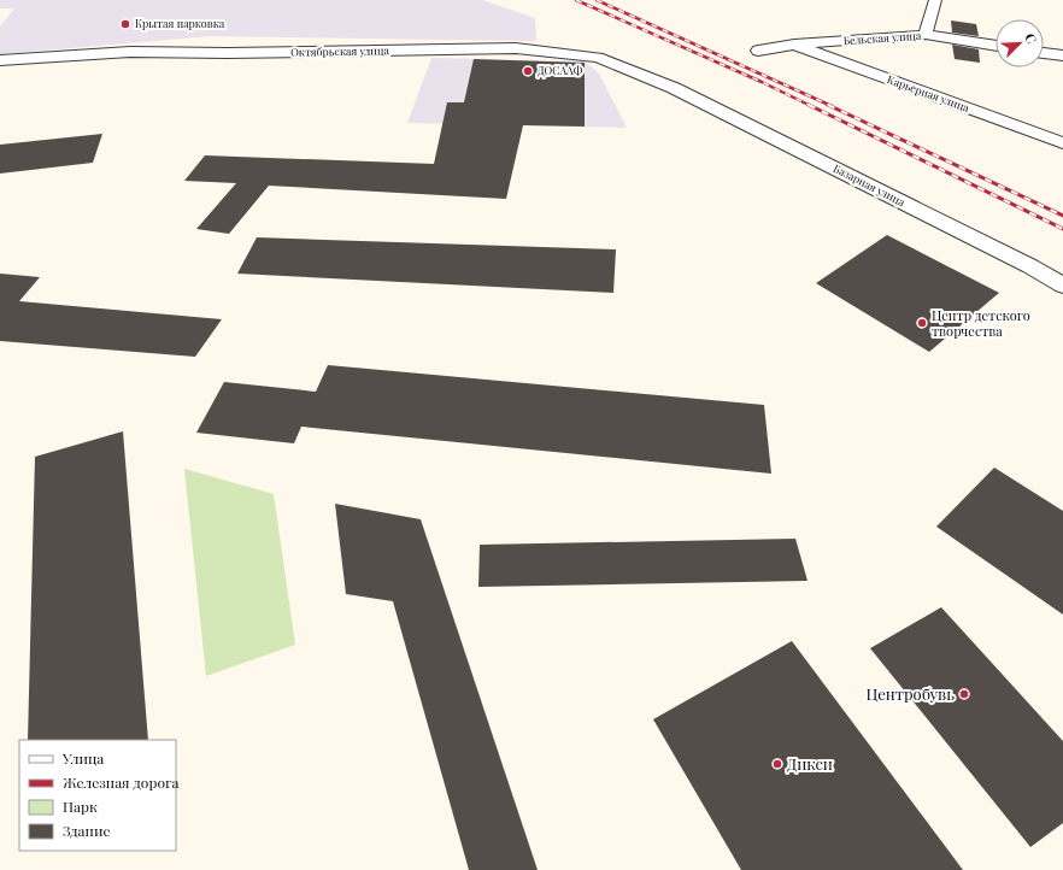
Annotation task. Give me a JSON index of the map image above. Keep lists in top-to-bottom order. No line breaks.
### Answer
{"streets":{"street":["Бельская улица","Октябрьская улица","Карьерная улица","Базарная улица"]},"crossings":[["Бельская улица","Карьерная улица"],["Октябрьская улица","Базарная улица"]],"places":["Крытая парковка","ДОСААФ","Центр детского творчества","Центробувь","Дикси"],"legend":["Улица","Железная дорога","Парк","Здание"],"north":"top right"}
